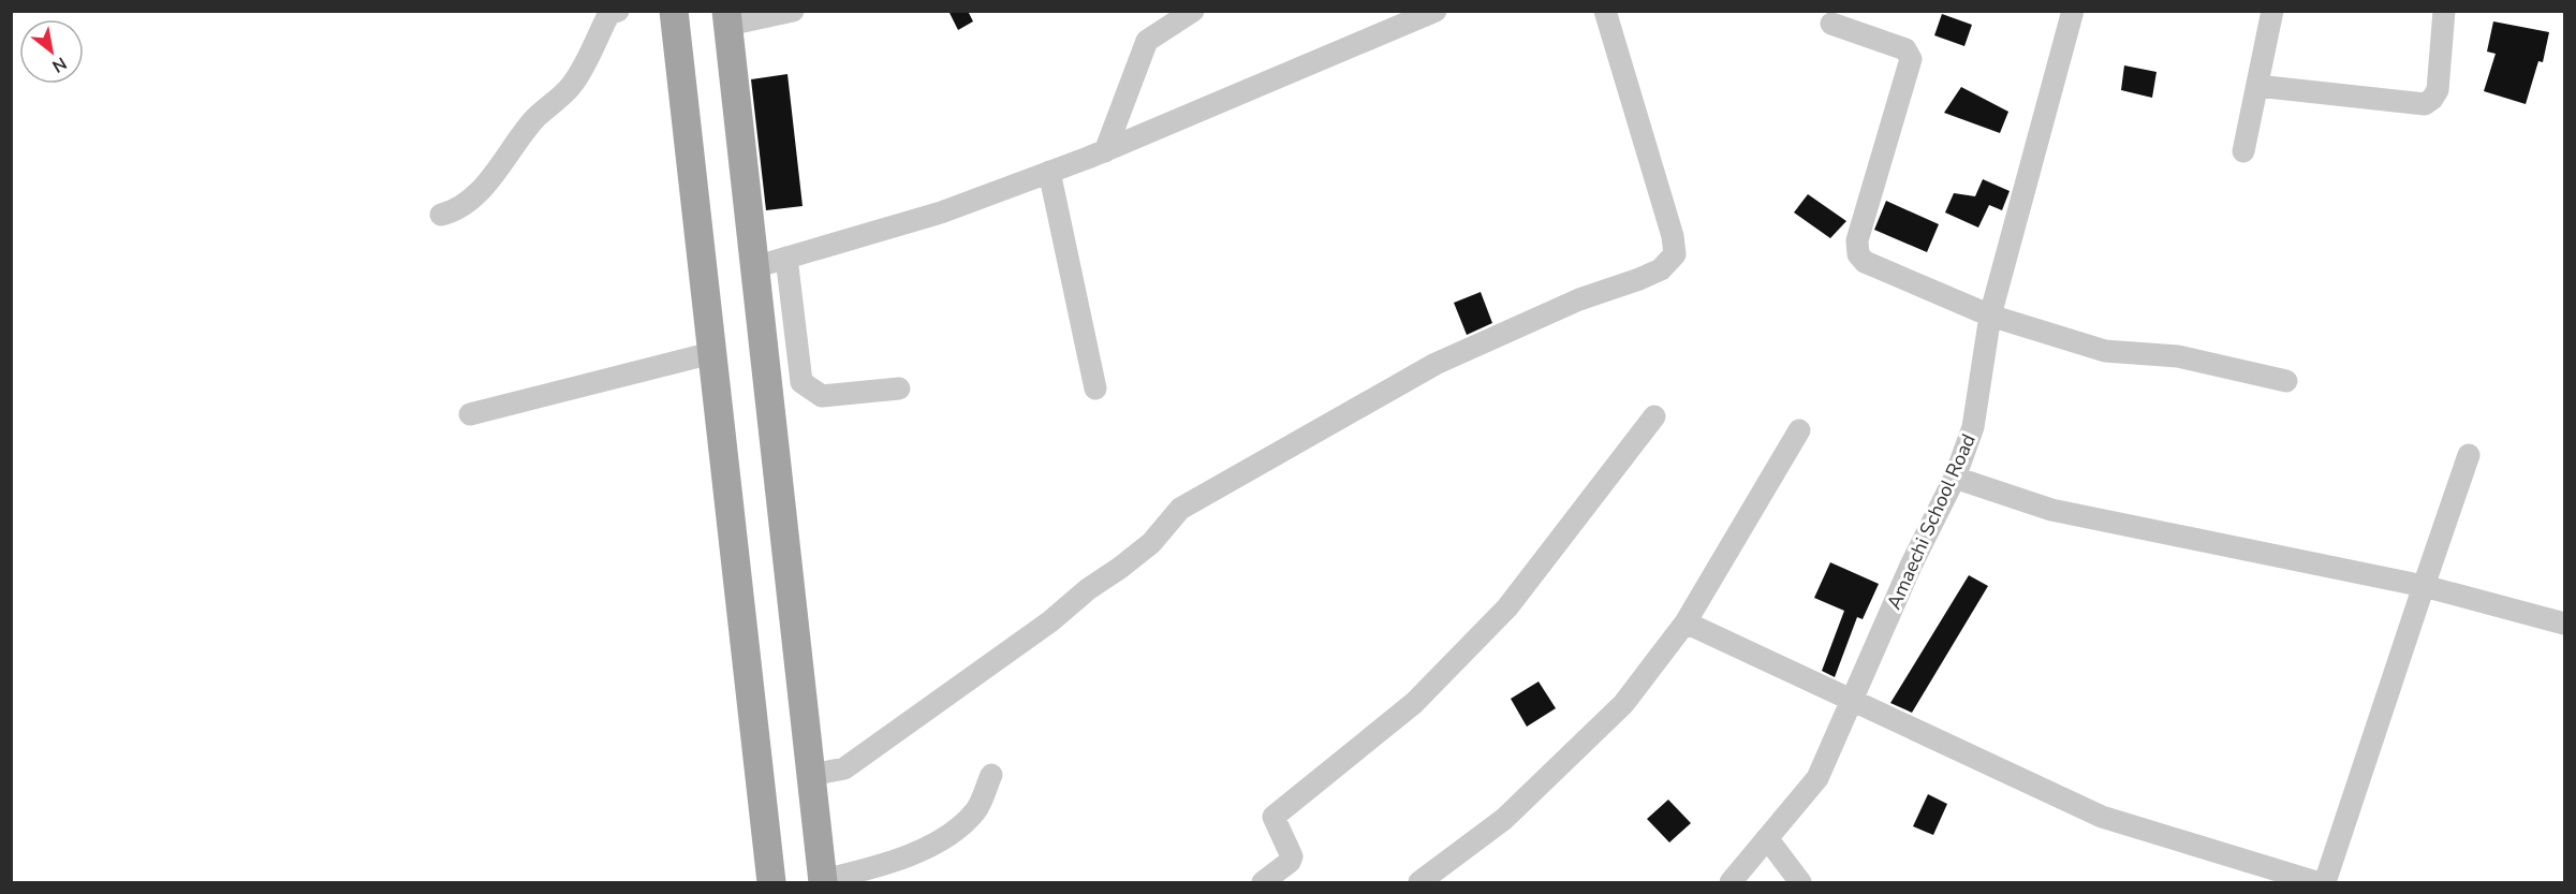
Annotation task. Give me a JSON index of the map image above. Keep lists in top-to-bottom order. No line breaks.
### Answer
{"streets":{"street":["Amaechi School Road"]},"north":"bottom right"}
